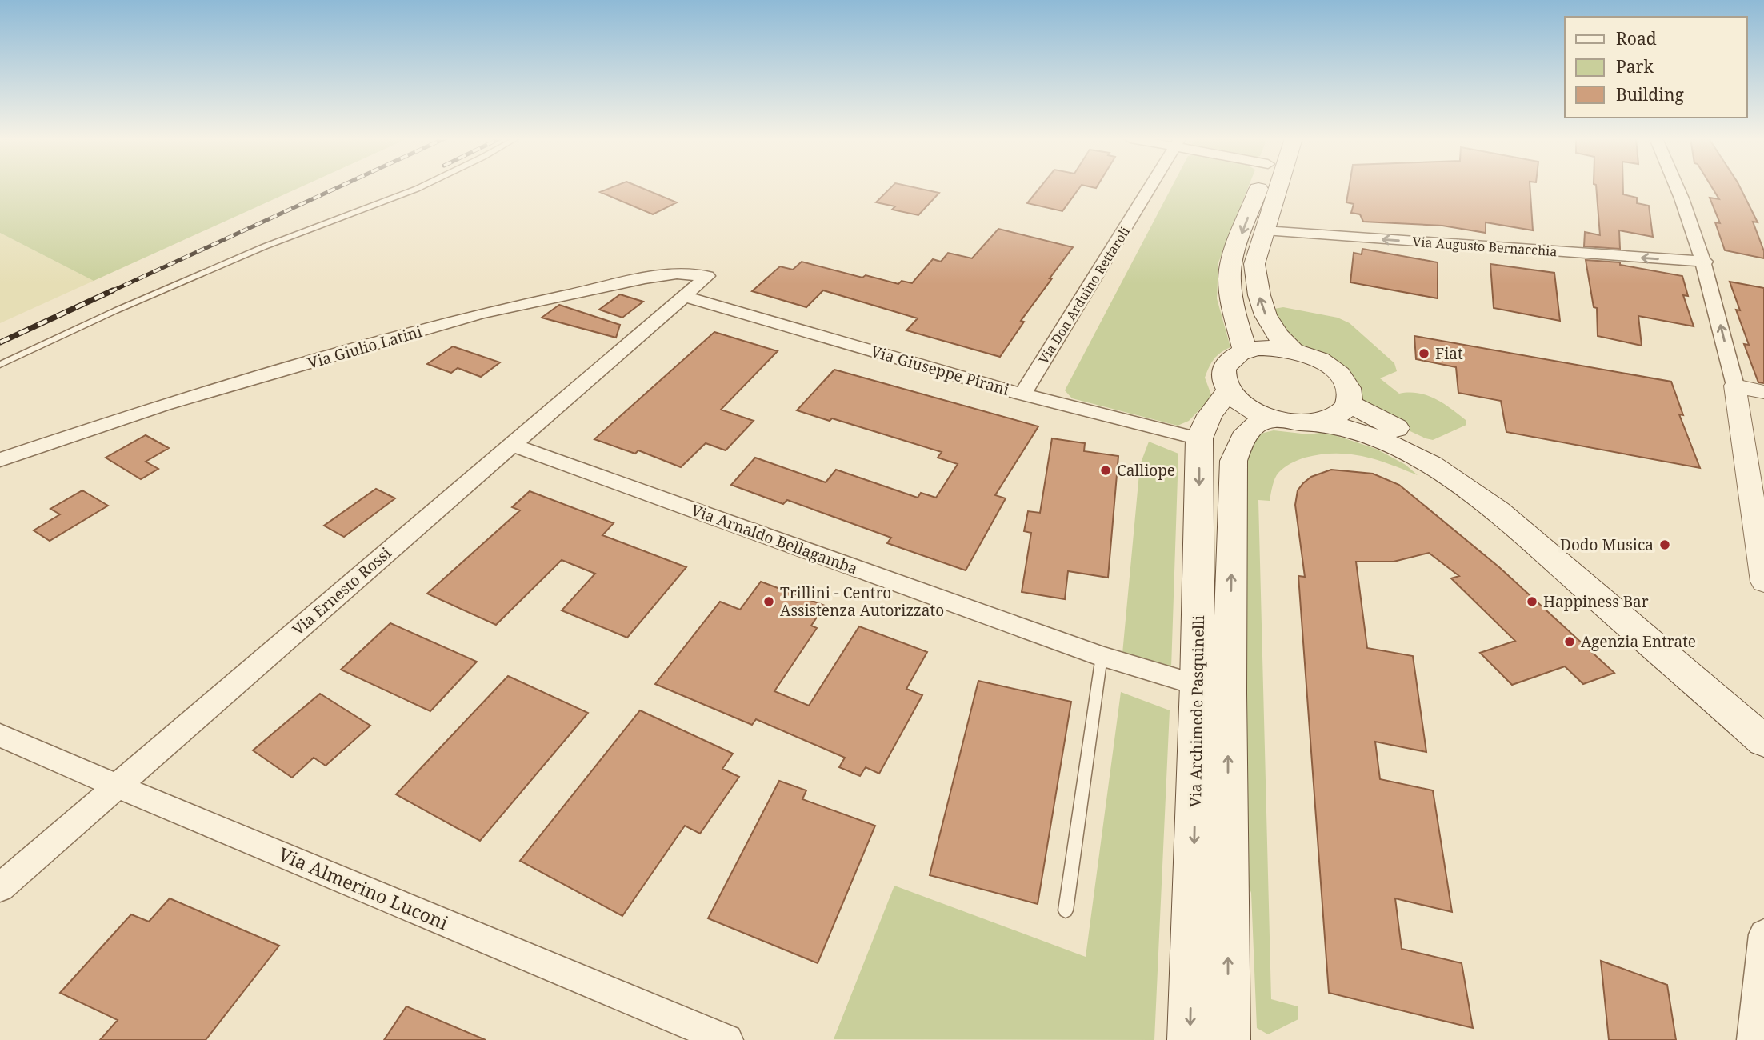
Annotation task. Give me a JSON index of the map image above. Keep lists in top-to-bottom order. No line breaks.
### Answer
{"streets":{"main road":["Via Archimede Pasquinelli"],"street":["Via Augusto Bernacchia","Via Don Arduino Rettaroli","Via Giulio Latini","Via Giuseppe Pirani","Via Arnaldo Bellagamba","Via Ernesto Rossi","Via Almerino Luconi"]},"crossings":[["Via Don Arduino Rettaroli","Via Giuseppe Pirani"],["Via Giulio Latini","Via Giuseppe Pirani"],["Via Giulio Latini","Via Ernesto Rossi"],["Via Giuseppe Pirani","Via Ernesto Rossi"],["Via Giuseppe Pirani","Via Archimede Pasquinelli"],["Via Arnaldo Bellagamba","Via Ernesto Rossi"],["Via Arnaldo Bellagamba","Via Archimede Pasquinelli"],["Via Ernesto Rossi","Via Almerino Luconi"]],"one_way":["Via Augusto Bernacchia"],"places":["Fiat","Calliope","Dodo Musica","Trillini - Centro Assistenza Autorizzato","Happiness Bar","Agenzia Entrate"],"legend":["Road","Park","Building"]}
